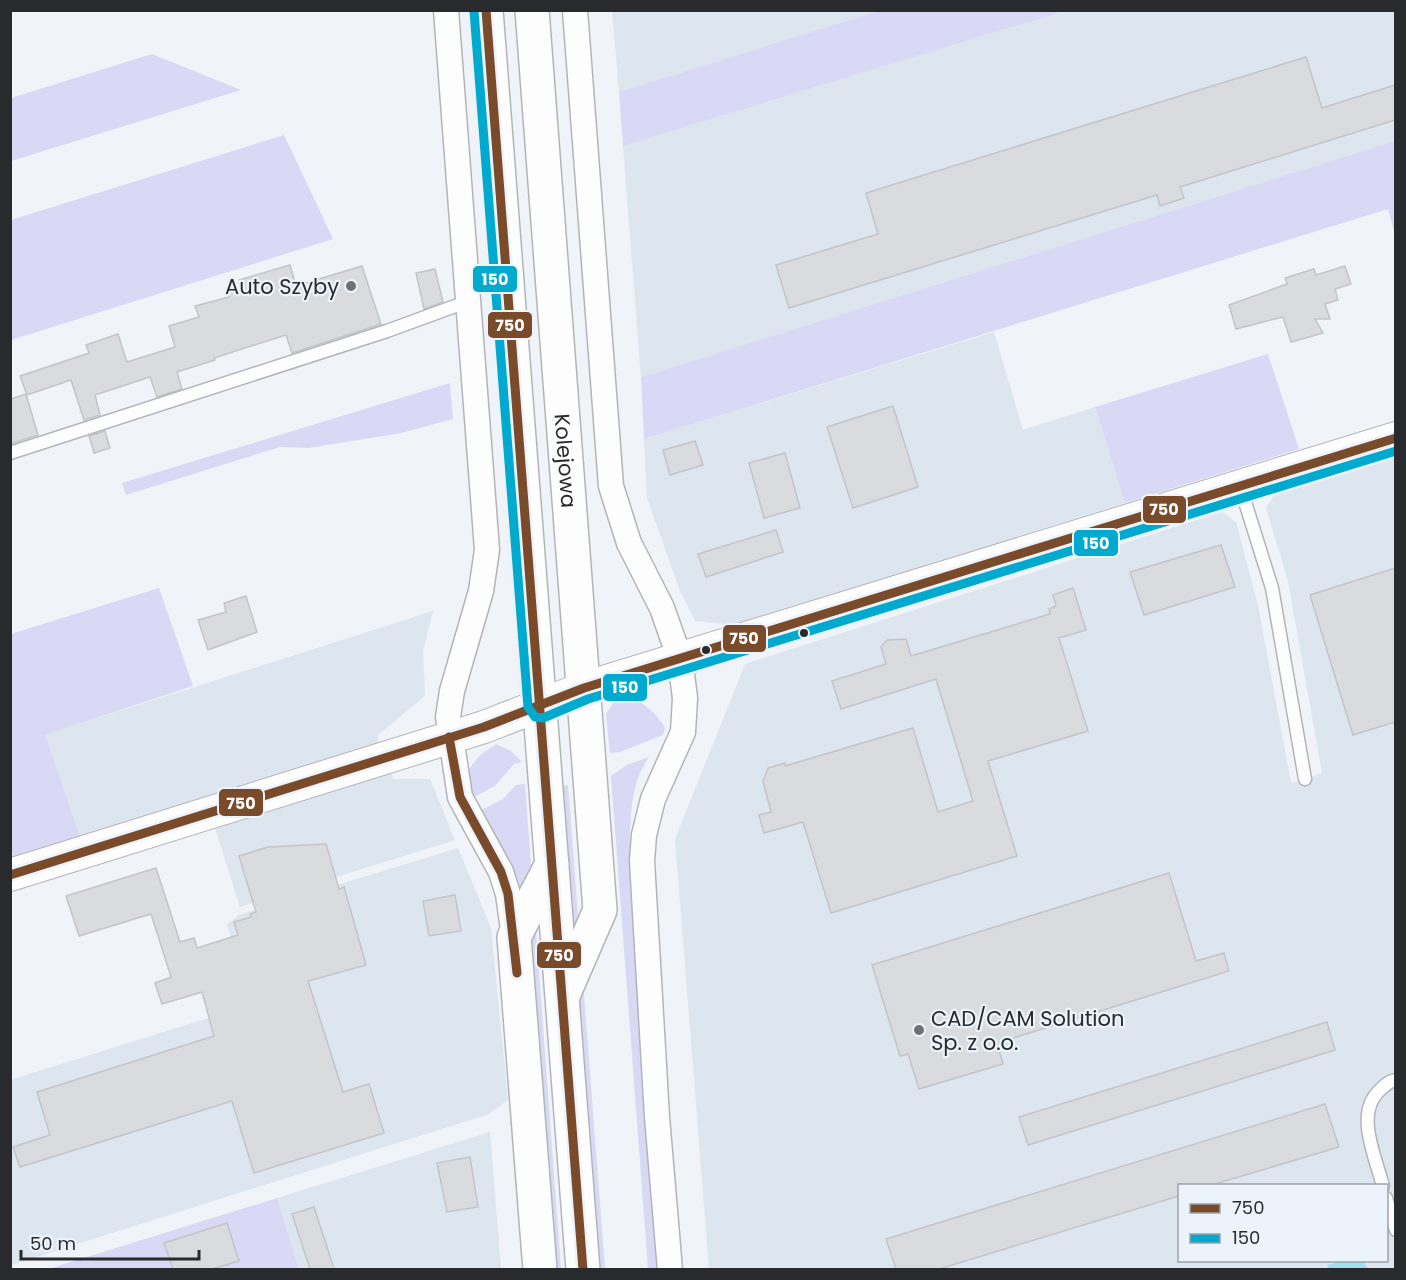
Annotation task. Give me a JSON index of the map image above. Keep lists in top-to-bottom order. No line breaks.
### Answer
{"streets":{"highway":["Kolejowa"]},"places":["Auto Szyby","CAD/CAM Solution Sp. z o.o."],"lines":["transit line 750","transit line 150"],"legend":["750","150"],"scale_bar":"50 m"}
